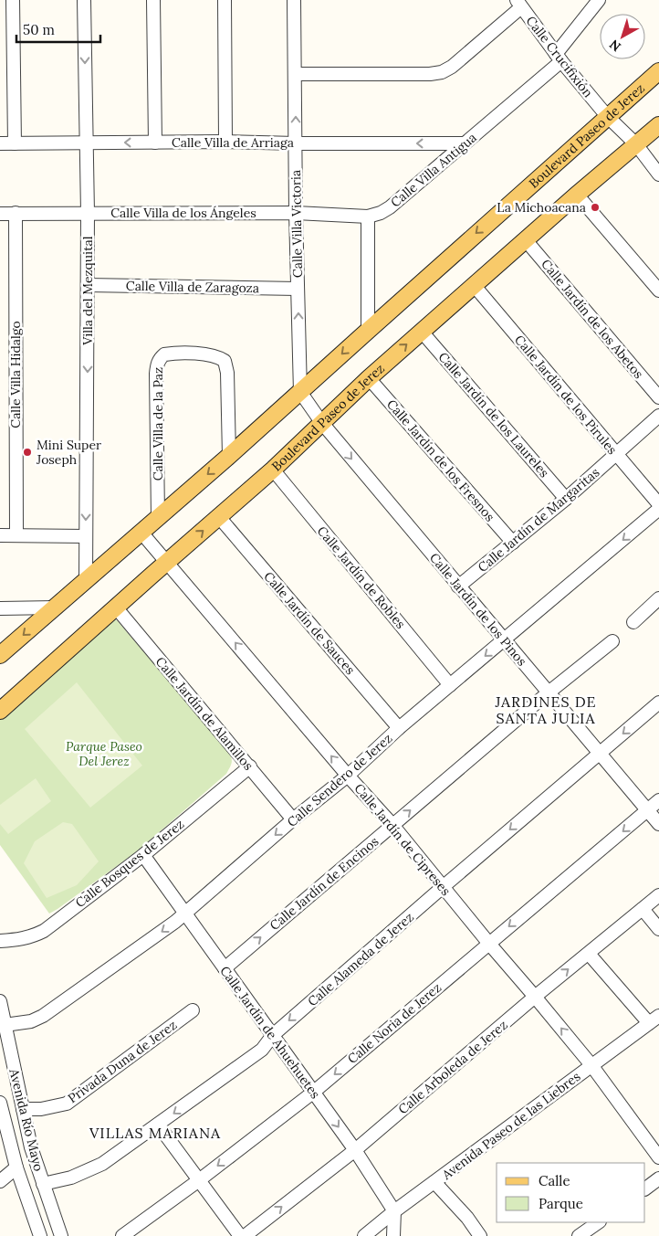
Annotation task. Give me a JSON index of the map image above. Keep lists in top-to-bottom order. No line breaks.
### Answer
{"streets":{"main road":["Boulevard Paseo de Jerez"],"street":["Calle Crucifixión","Calle Villa de Arriaga","Calle Villa Antigua","Calle Villa de los Ángeles","Calle Villa Victoria","Calle Villa de Zaragoza","Villa del Mezquital","Calle Jardín de los Abetos","Calle Villa Hidalgo","Calle Jardín de los Pirules","Calle Jardín de los Laureles","Calle Villa de la Paz","Calle Jardín de los Fresnos","Calle Jardín de Margaritas","Calle Jardín de Robles","Calle Jardín de los Pinos","Calle Jardín de Sauces","Calle Jardín de Alamillos","Calle Sendero de Jerez","Calle Jardín de Cipreses","Calle Bosques de Jerez","Calle Jardín de Encinos","Calle Alameda de Jerez","Calle Noria de Jerez","Calle Jardín de Ahuehuetes","Privada Duna de Jerez","Calle Arboleda de Jerez","Avenida Río Mayo","Avenida Paseo de las Liebres"]},"crossings":[["Calle Crucifixión","Boulevard Paseo de Jerez"],["Calle Crucifixión","Calle Villa Antigua"],["Boulevard Paseo de Jerez","Calle Villa Victoria"],["Boulevard Paseo de Jerez","Villa del Mezquital"],["Boulevard Paseo de Jerez","Calle Jardín de los Abetos"],["Boulevard Paseo de Jerez","Calle Jardín de los Pirules"],["Boulevard Paseo de Jerez","Calle Jardín de los Laureles"],["Boulevard Paseo de Jerez","Calle Villa de la Paz"],["Boulevard Paseo de Jerez","Calle Jardín de los Fresnos"],["Boulevard Paseo de Jerez","Calle Jardín de Robles"],["Boulevard Paseo de Jerez","Calle Jardín de los Pinos"],["Boulevard Paseo de Jerez","Calle Jardín de Sauces"],["Boulevard Paseo de Jerez","Calle Jardín de Alamillos"],["Boulevard Paseo de Jerez","Calle Jardín de Cipreses"],["Calle Villa de Arriaga","Calle Villa Antigua"],["Calle Villa de Arriaga","Calle Villa Victoria"],["Calle Villa de Arriaga","Villa del Mezquital"],["Calle Villa Antigua","Calle Villa de los Ángeles"],["Calle Villa de los Ángeles","Calle Villa Victoria"],["Calle Villa de los Ángeles","Villa del Mezquital"],["Calle Villa de los Ángeles","Calle Villa Hidalgo"],["Calle Villa Victoria","Calle Villa de Zaragoza"],["Calle Villa Victoria","Calle Jardín de los Pinos"],["Calle Villa de Zaragoza","Villa del Mezquital"],["Calle Jardín de los Pirules","Calle Jardín de Margaritas"],["Calle Jardín de los Laureles","Calle Jardín de Margaritas"],["Calle Jardín de los Fresnos","Calle Jardín de Margaritas"],["Calle Jardín de Margaritas","Calle Jardín de los Pinos"],["Calle Jardín de Robles","Calle Sendero de Jerez"],["Calle Jardín de los Pinos","Calle Sendero de Jerez"],["Calle Jardín de los Pinos","Calle Jardín de Encinos"],["Calle Jardín de los Pinos","Calle Alameda de Jerez"],["Calle Jardín de los Pinos","Calle Noria de Jerez"],["Calle Jardín de Sauces","Calle Sendero de Jerez"],["Calle Jardín de Alamillos","Calle Sendero de Jerez"],["Calle Jardín de Alamillos","Calle Bosques de Jerez"],["Calle Sendero de Jerez","Calle Jardín de Cipreses"],["Calle Sendero de Jerez","Calle Jardín de Ahuehuetes"],["Calle Sendero de Jerez","Avenida Río Mayo"],["Calle Jardín de Cipreses","Calle Jardín de Encinos"],["Calle Jardín de Cipreses","Calle Alameda de Jerez"],["Calle Jardín de Cipreses","Calle Noria de Jerez"],["Calle Jardín de Cipreses","Calle Arboleda de Jerez"],["Calle Jardín de Cipreses","Avenida Paseo de las Liebres"],["Calle Bosques de Jerez","Calle Jardín de Ahuehuetes"],["Calle Jardín de Encinos","Calle Jardín de Ahuehuetes"],["Calle Alameda de Jerez","Calle Jardín de Ahuehuetes"],["Calle Alameda de Jerez","Avenida Río Mayo"],["Calle Noria de Jerez","Calle Jardín de Ahuehuetes"],["Calle Jardín de Ahuehuetes","Calle Arboleda de Jerez"],["Calle Jardín de Ahuehuetes","Avenida Paseo de las Liebres"],["Privada Duna de Jerez","Avenida Río Mayo"]],"one_way":["Calle Villa de Arriaga","Calle Jardín de los Pinos","Calle Sendero de Jerez","Calle Jardín de Cipreses","Calle Jardín de Encinos","Calle Alameda de Jerez","Calle Noria de Jerez","Calle Arboleda de Jerez"],"districts":["JARDINES DE SANTA JULIA","VILLAS MARIANA"],"parks":["Parque Paseo Del Jerez"],"places":["La Michoacana","Mini Super Joseph"],"legend":["Calle","Parque"],"scale_bar":"50 m","north":"bottom left"}
